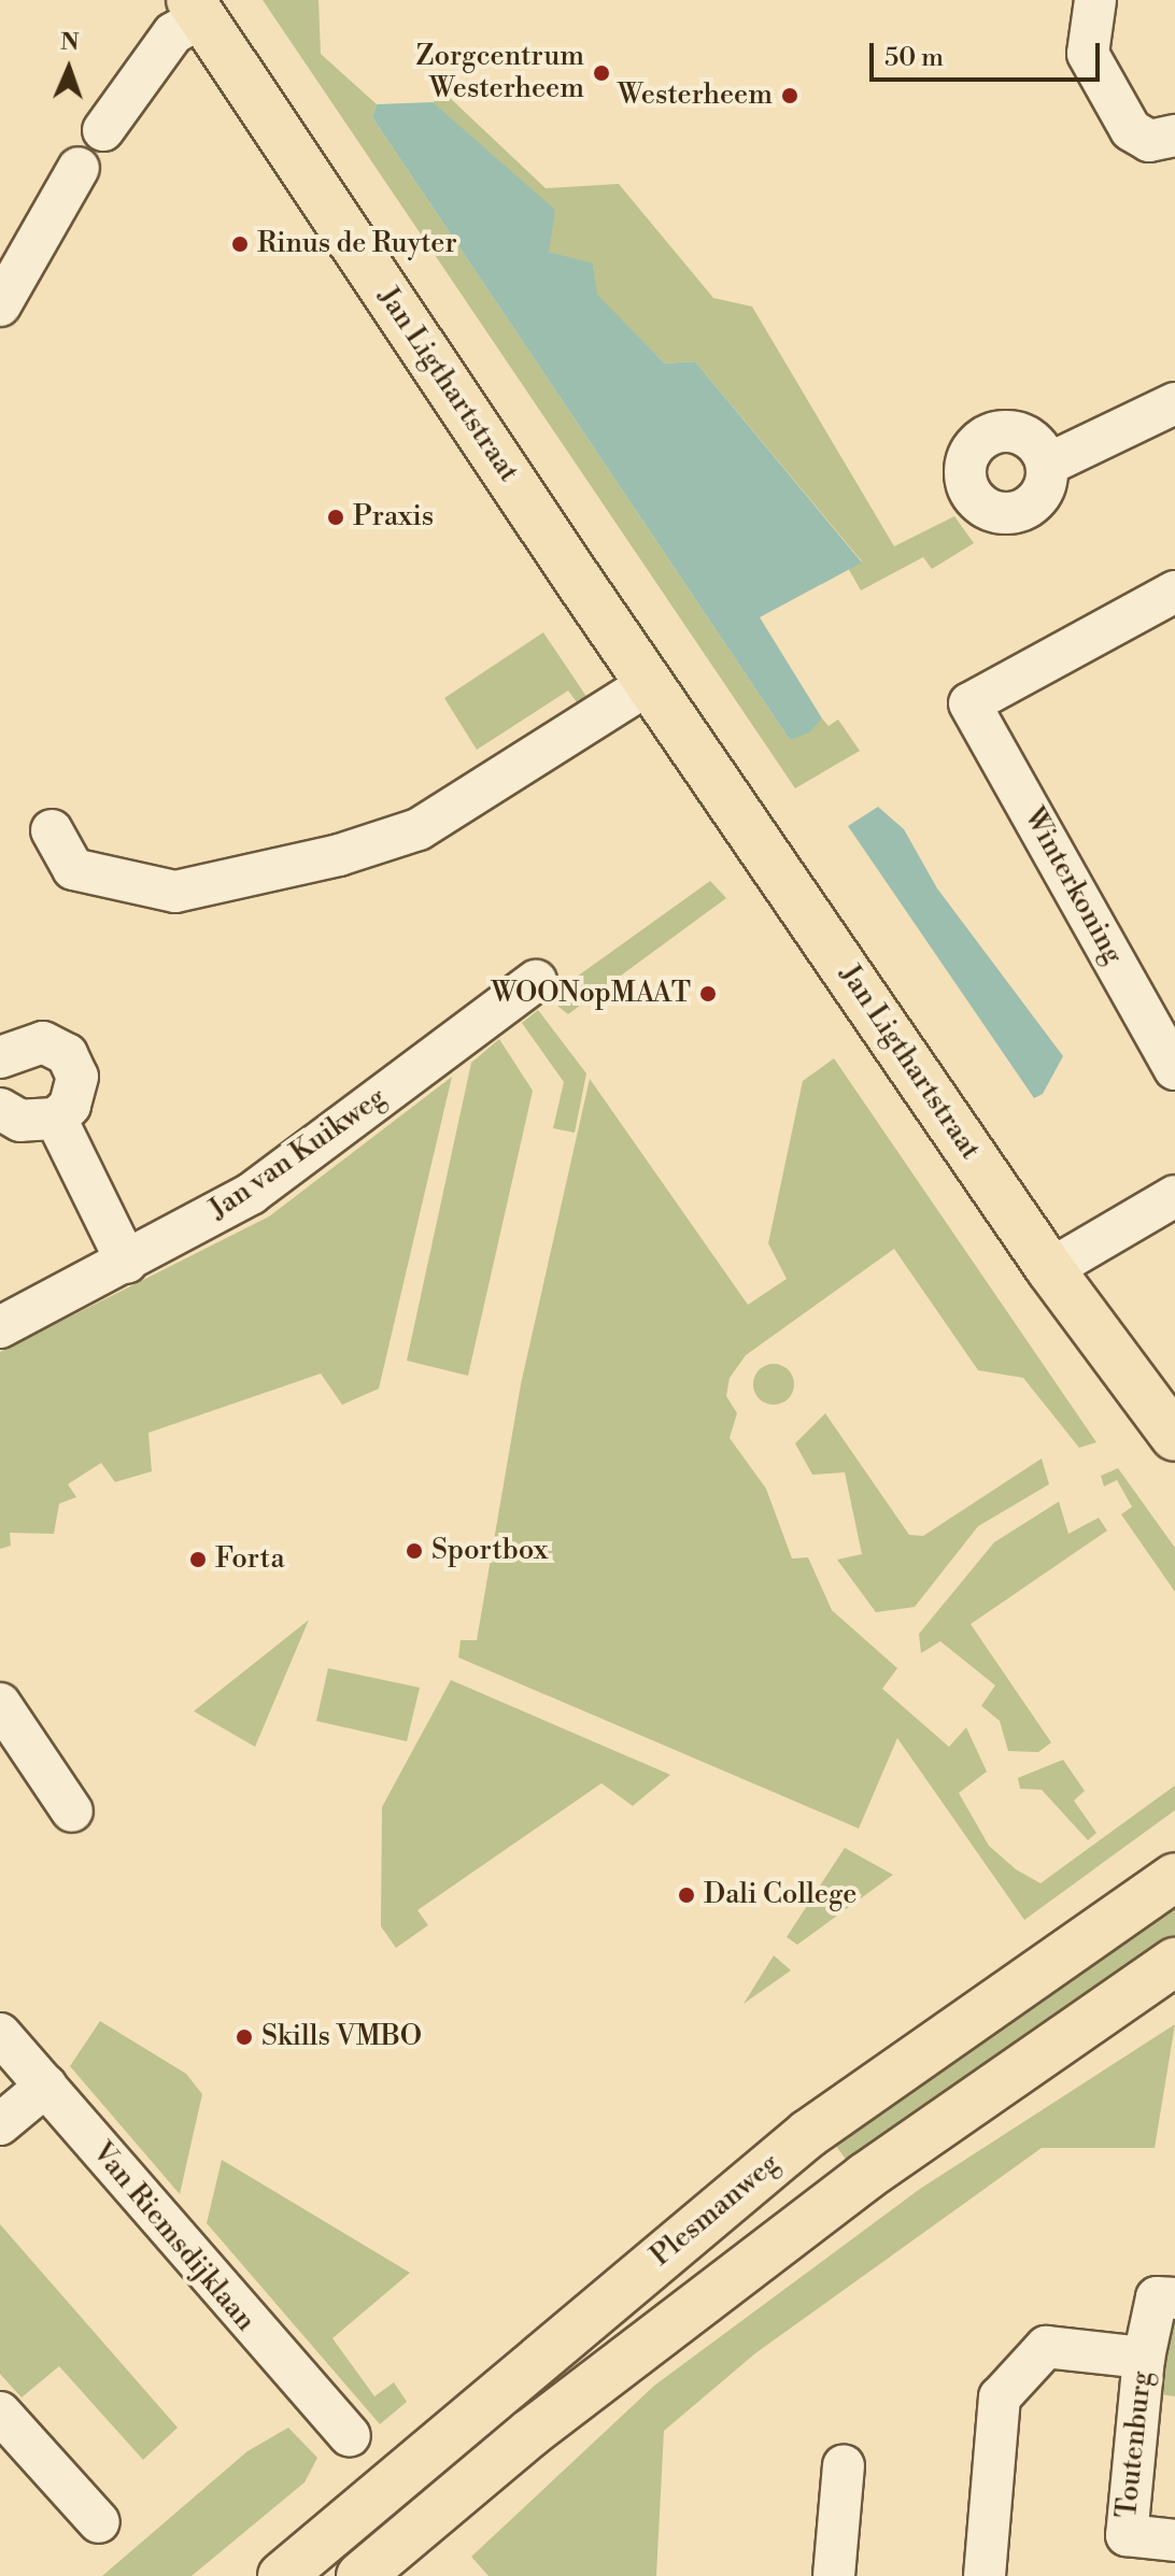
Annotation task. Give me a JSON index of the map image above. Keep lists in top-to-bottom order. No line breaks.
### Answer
{"streets":{"main road":["Jan Ligthartstraat","Plesmanweg"],"street":["Winterkoning","Jan van Kuikweg","Van Riemsdijklaan","Toutenburg"]},"places":["Zorgcentrum Westerheem","Westerheem","Rinus de Ruyter","Praxis","WOONopMAAT","Sportbox","Forta","Dali College","Skills VMBO"],"scale_bar":"50 m","north":"top"}
